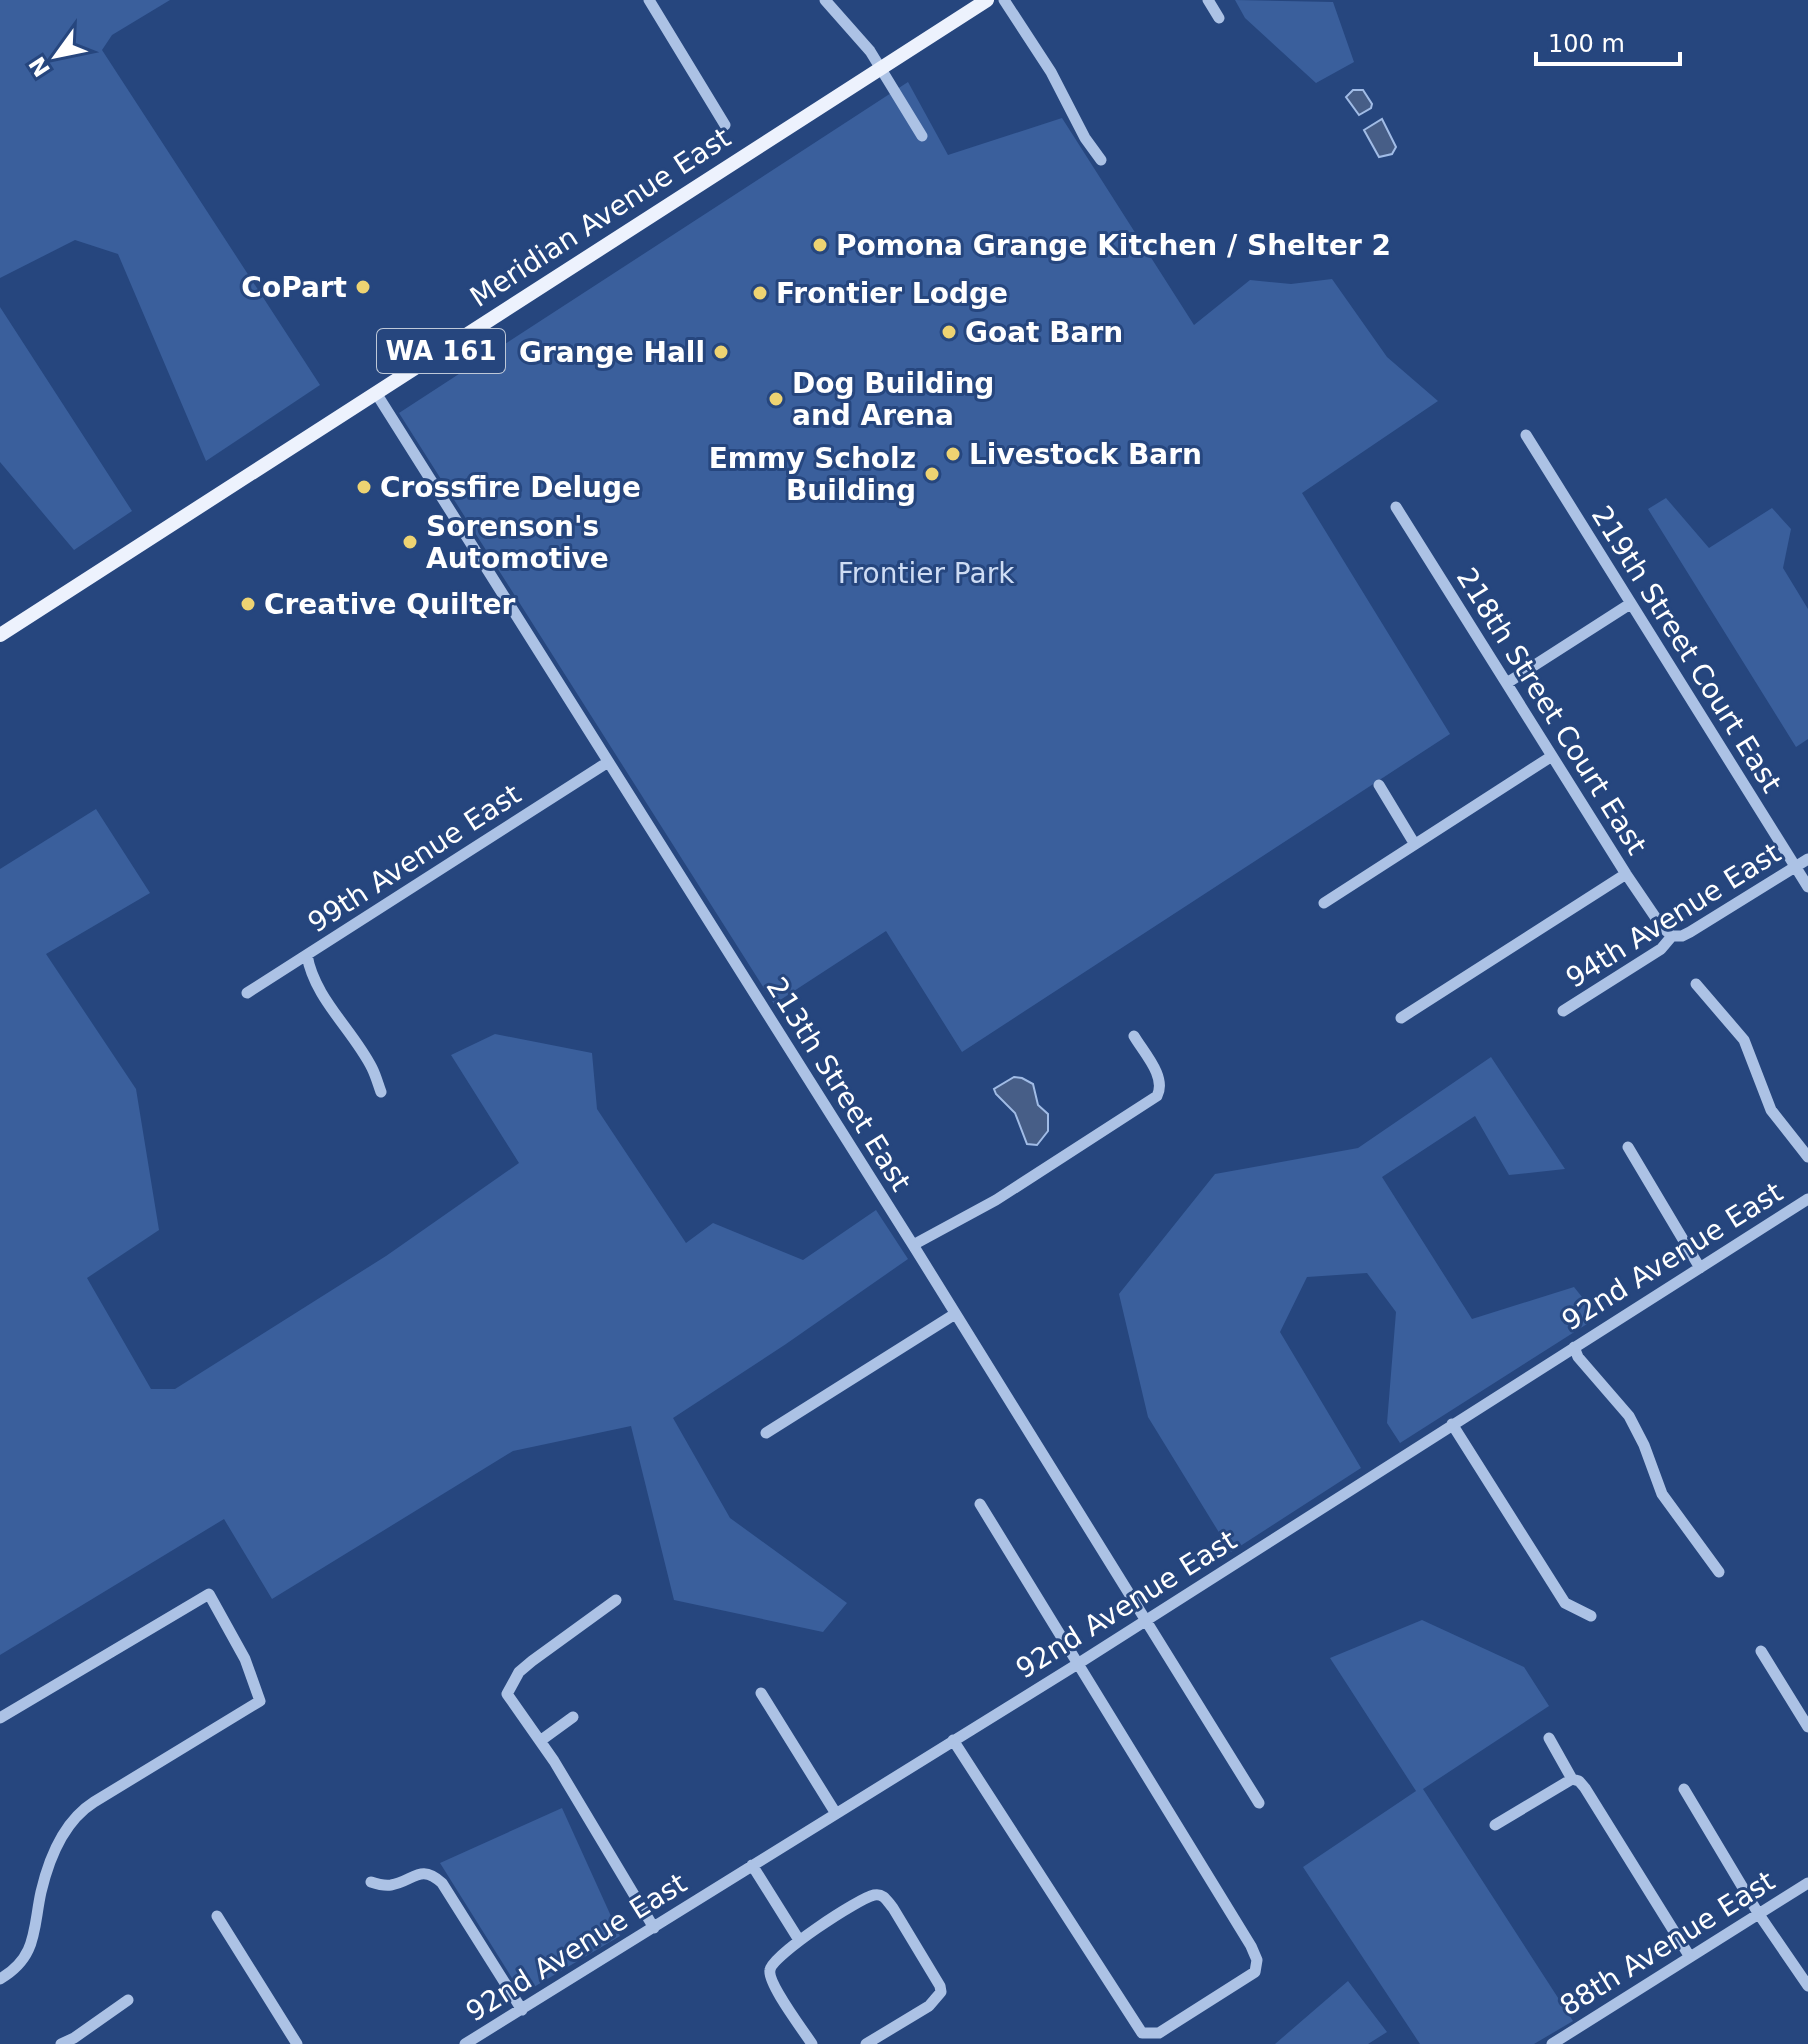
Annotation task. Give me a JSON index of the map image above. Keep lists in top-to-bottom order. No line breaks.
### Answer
{"streets":{"main road":["Meridian Avenue East","WA 161"],"street":["219th Street Court East","218th Street Court East","99th Avenue East","94th Avenue East","213th Street East","92nd Avenue East","88th Avenue East"]},"crossings":[["Meridian Avenue East","213th Street East"],["219th Street Court East","94th Avenue East"],["218th Street Court East","94th Avenue East"],["99th Avenue East","213th Street East"],["213th Street East","92nd Avenue East"]],"parks":["Frontier Park"],"places":["Pomona Grange Kitchen / Shelter 2","CoPart","Frontier Lodge","Goat Barn","Grange Hall","Dog Building and Arena","Livestock Barn","Emmy Scholz Building","Crossfire Deluge","Sorenson's Automotive","Creative Quilter"],"scale_bar":"100 m","north":"bottom left"}
